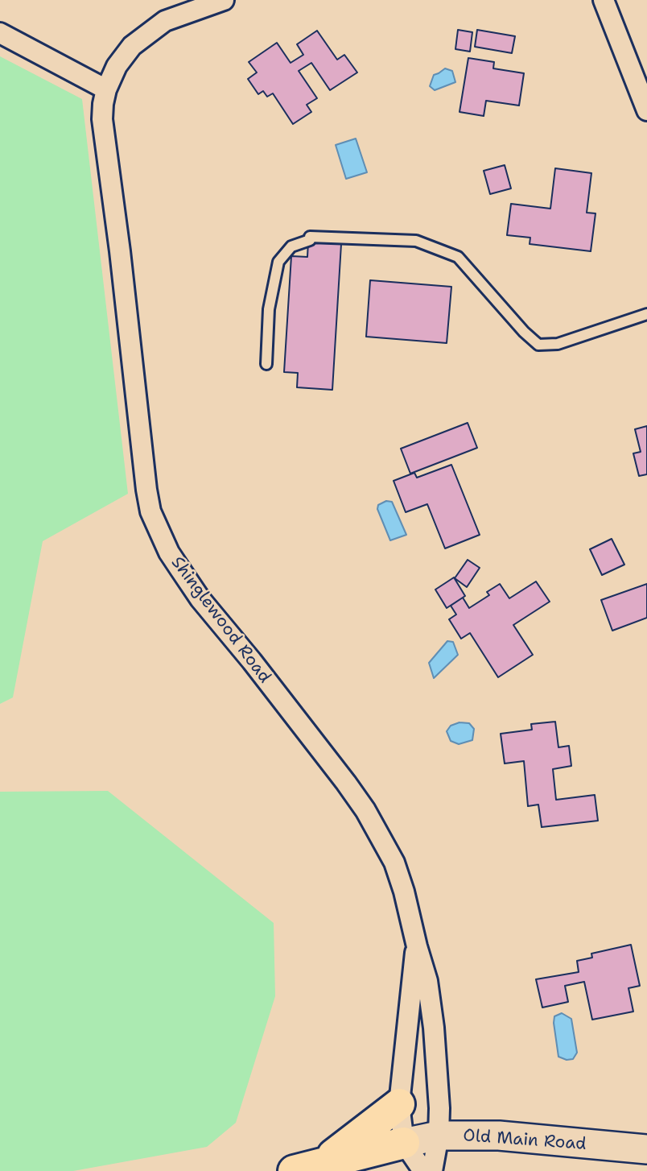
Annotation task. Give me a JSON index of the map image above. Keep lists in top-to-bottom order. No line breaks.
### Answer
{"streets":{"street":["Shinglewood Road","Old Main Road"]},"crossings":[["Shinglewood Road","Old Main Road"]]}
